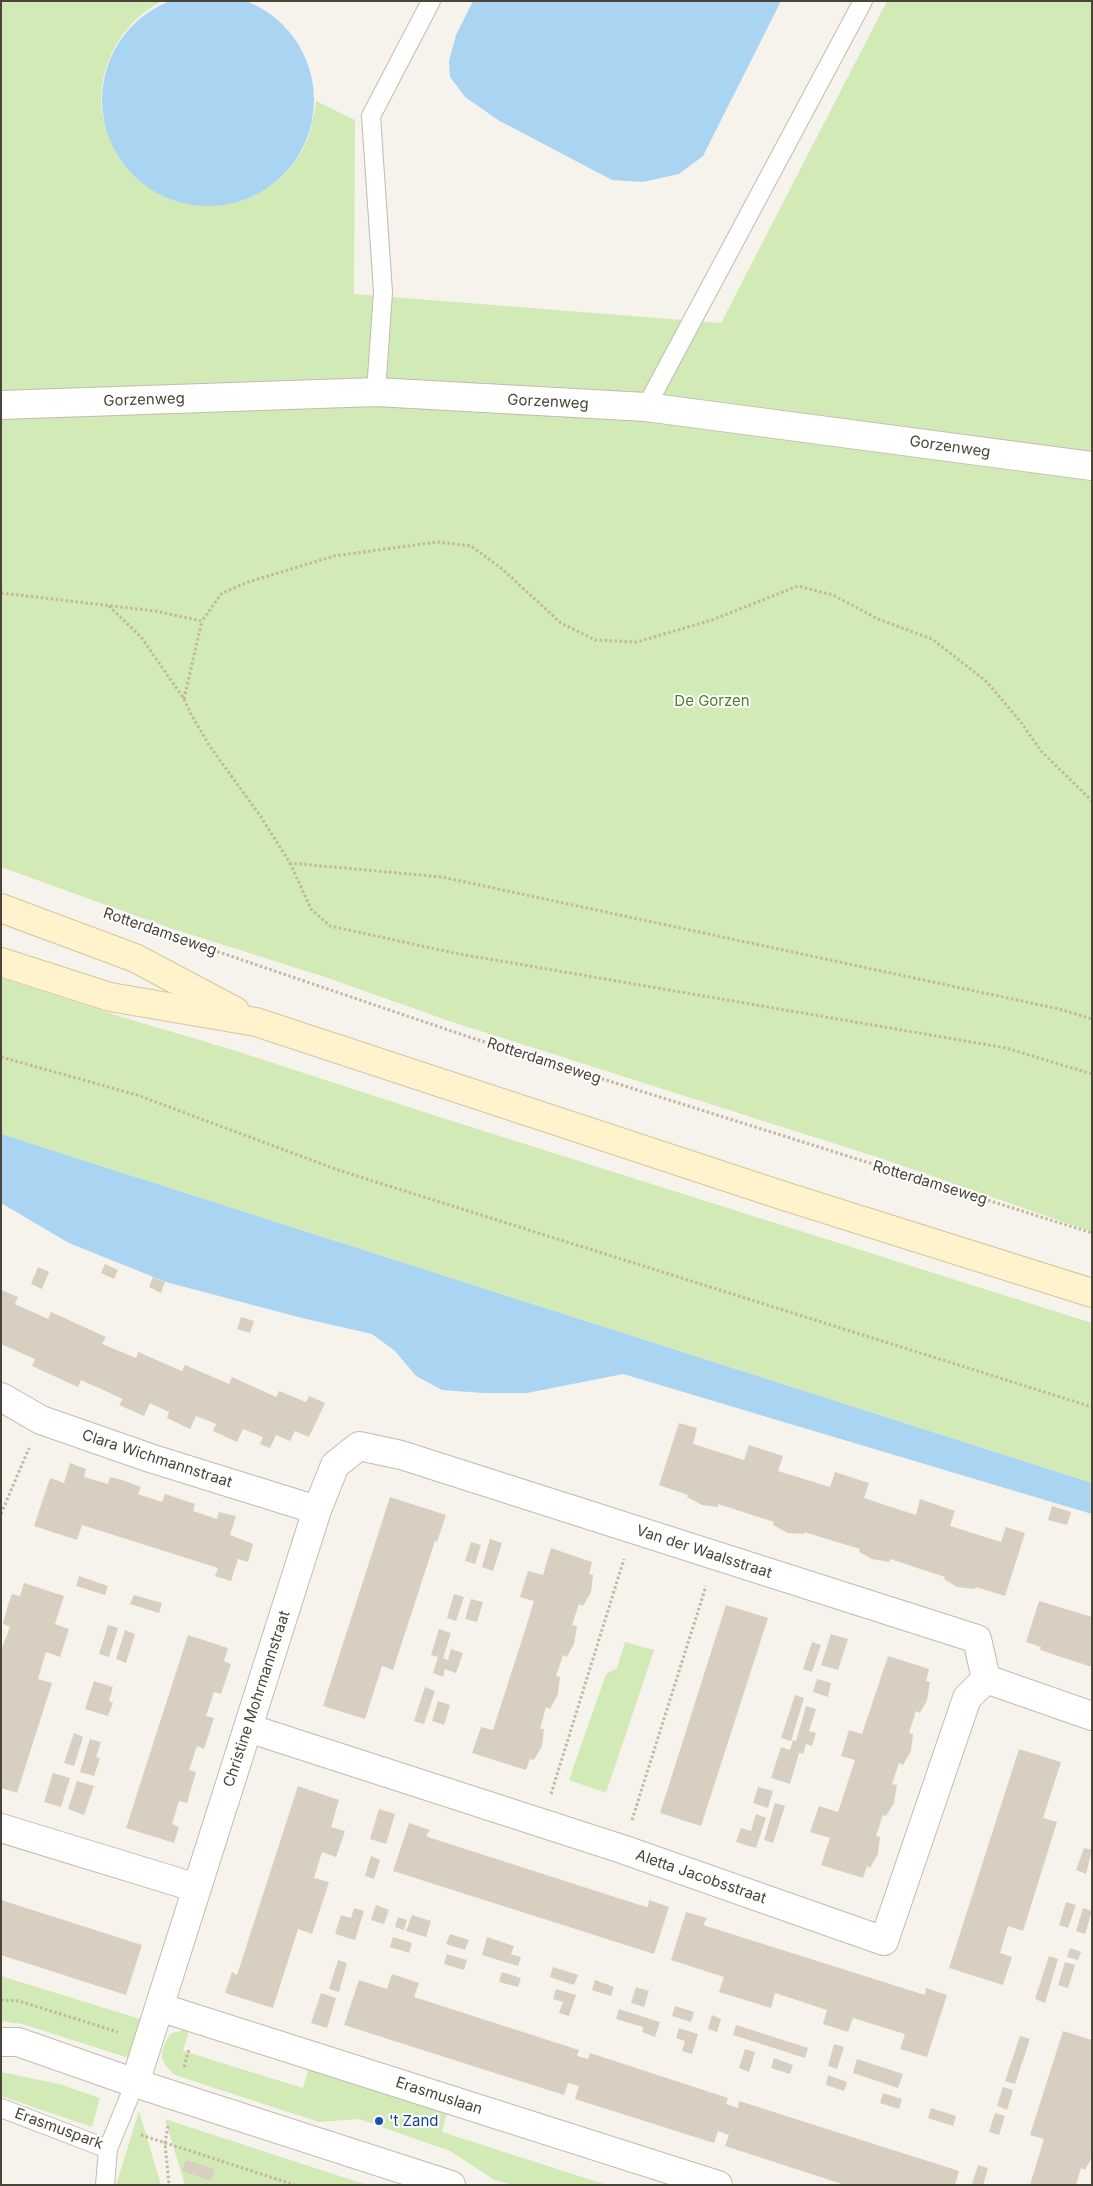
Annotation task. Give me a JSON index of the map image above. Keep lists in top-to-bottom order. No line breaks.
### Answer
{"streets":{"main road":["Rotterdamseweg"],"street":["Gorzenweg","Clara Wichmannstraat","Van der Waalsstraat","Christine Mohrmannstraat","Aletta Jacobsstraat","Erasmuslaan"],"lane":["Erasmuspark"]},"crossings":[["Clara Wichmannstraat","Van der Waalsstraat"],["Clara Wichmannstraat","Christine Mohrmannstraat"],["Van der Waalsstraat","Christine Mohrmannstraat"],["Van der Waalsstraat","Aletta Jacobsstraat"],["Christine Mohrmannstraat","Aletta Jacobsstraat"],["Christine Mohrmannstraat","Erasmuslaan"],["Christine Mohrmannstraat","Erasmuspark"]],"parks":["De Gorzen"],"places":["'t Zand"]}
